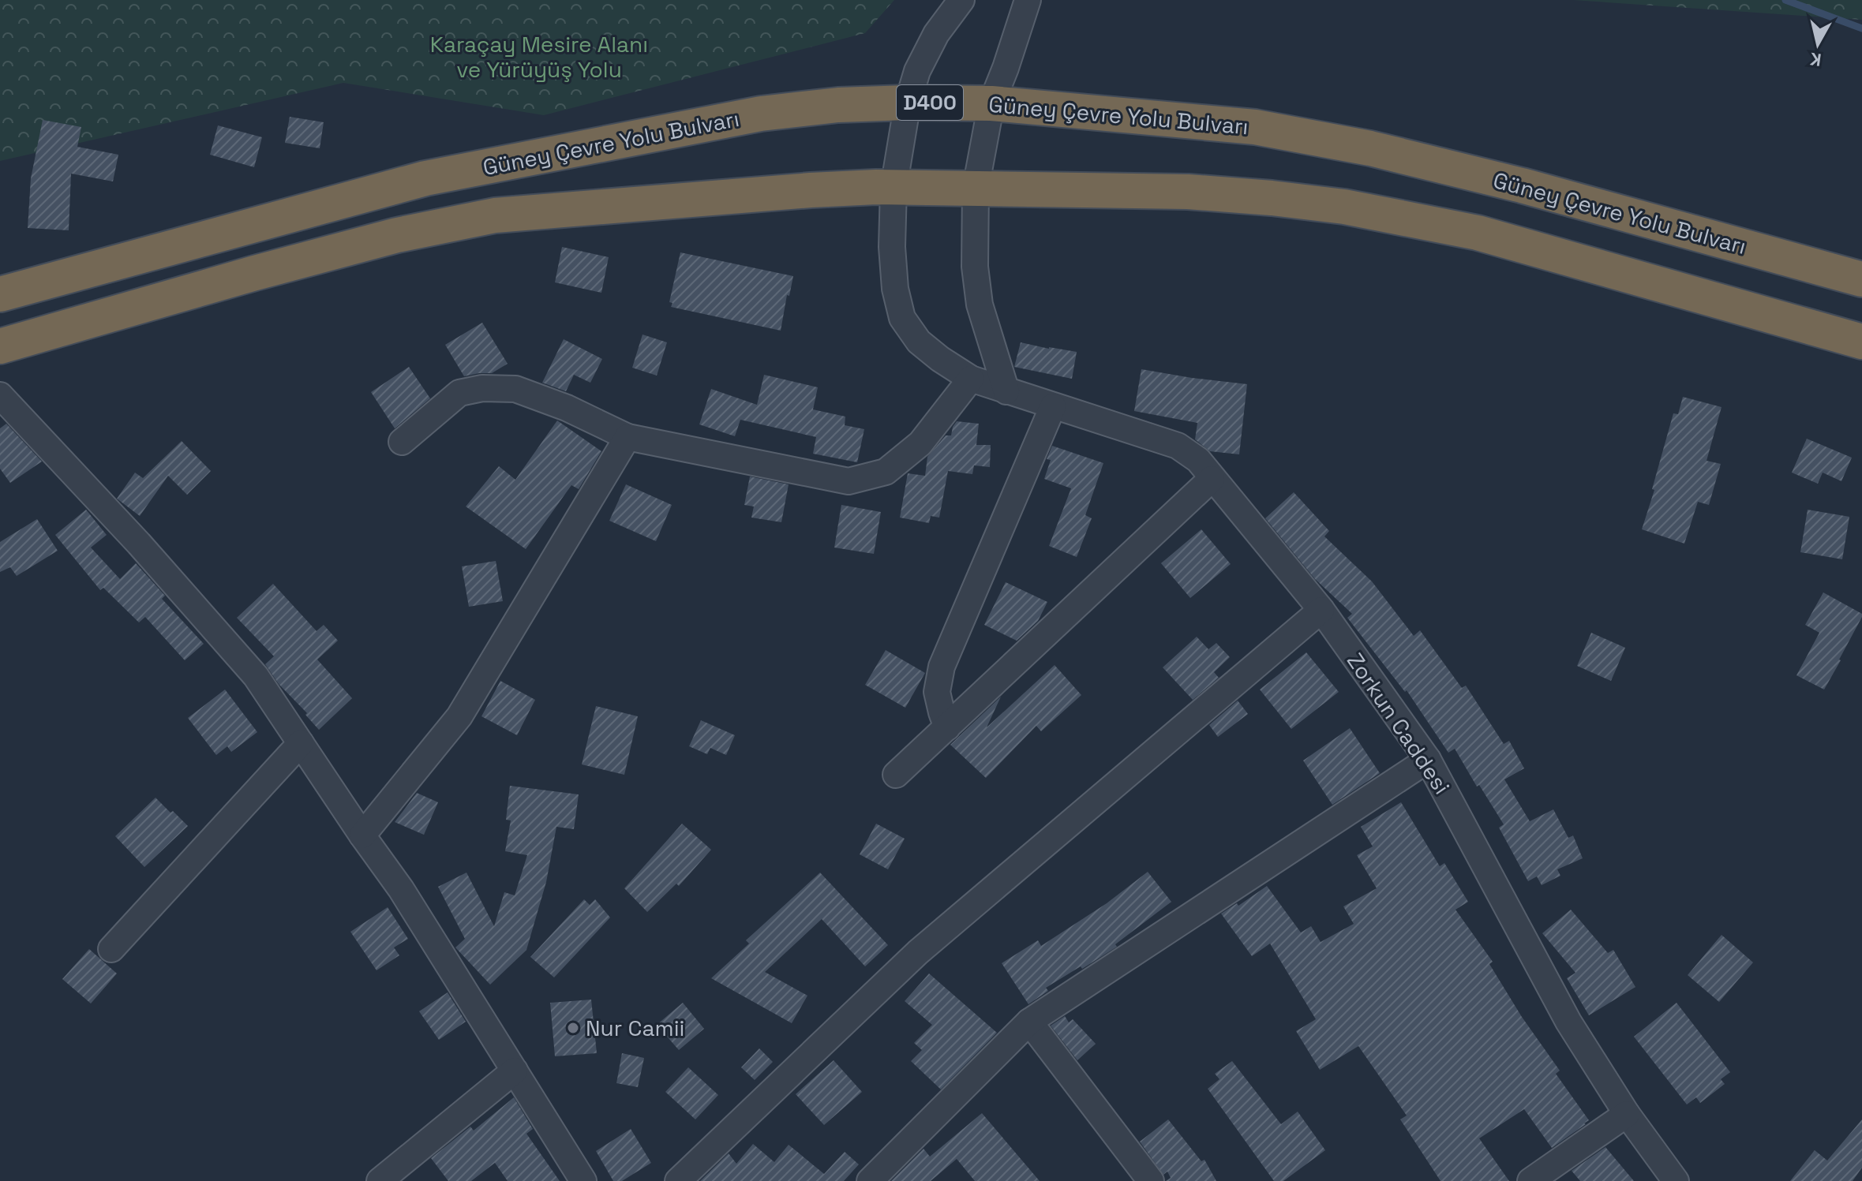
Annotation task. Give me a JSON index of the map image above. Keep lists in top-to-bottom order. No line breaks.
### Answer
{"streets":{"highway":["D400","Güney Çevre Yolu Bulvarı"],"street":["Zorkun Caddesi"]},"crossings":[["Güney Çevre Yolu Bulvarı","Zorkun Caddesi"]],"parks":["Karaçay Mesire Alanı ve Yürüyüş Yolu"],"places":["Nur Camii"],"north":"bottom"}
